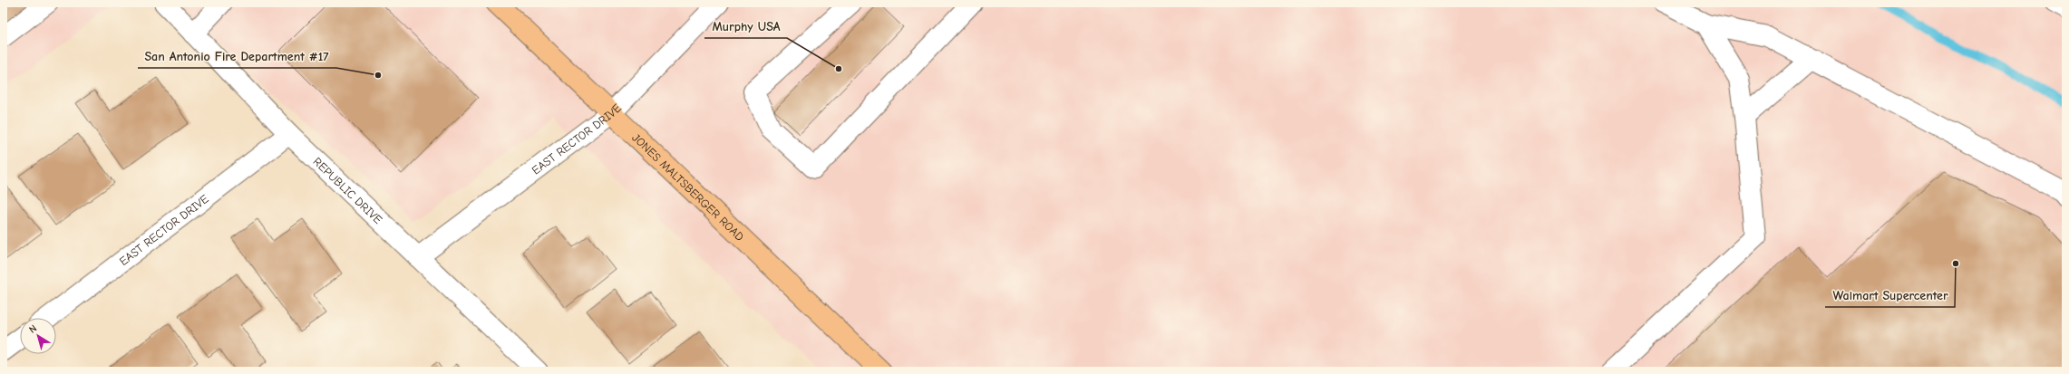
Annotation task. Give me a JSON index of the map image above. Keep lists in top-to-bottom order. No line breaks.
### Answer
{"streets":{"main road":["JONES MALTSBERGER ROAD"],"street":["EAST RECTOR DRIVE","REPUBLIC DRIVE"]},"crossings":[["EAST RECTOR DRIVE","JONES MALTSBERGER ROAD"],["EAST RECTOR DRIVE","REPUBLIC DRIVE"]],"places":["Murphy USA","San Antonio Fire Department #17","Walmart Supercenter"],"north":"top left"}
